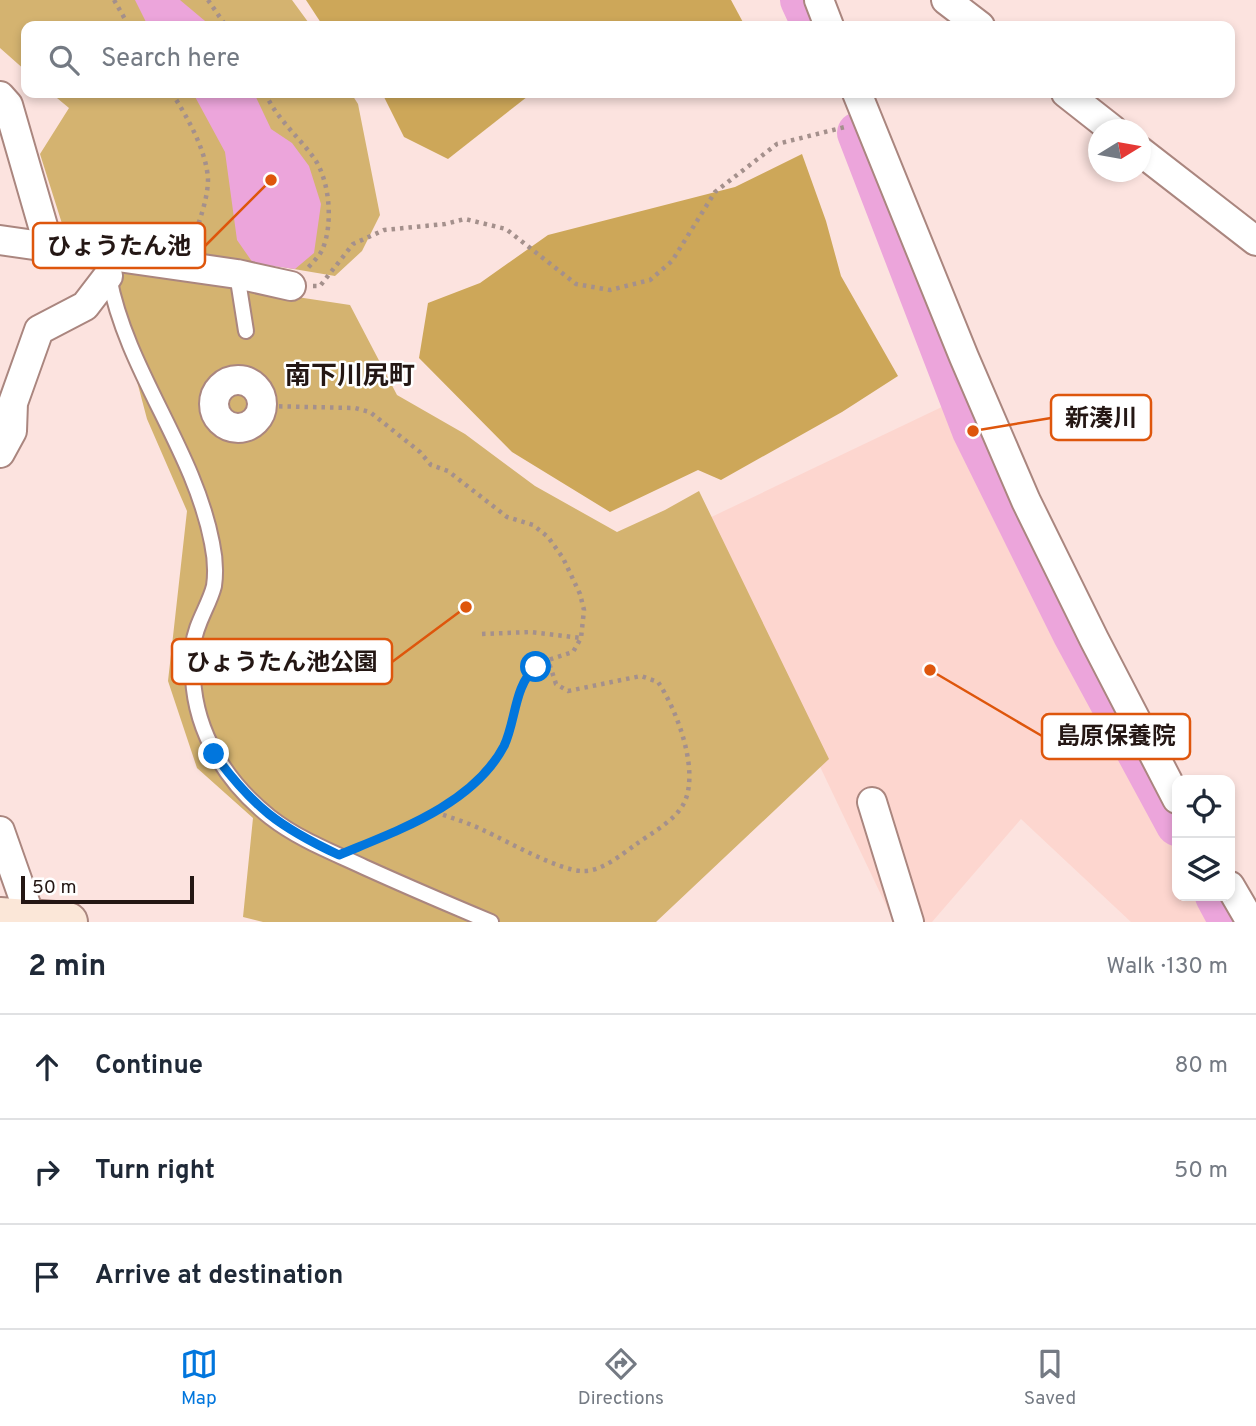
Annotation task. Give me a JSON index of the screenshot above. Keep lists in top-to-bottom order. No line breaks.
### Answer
{"districts":["南下川尻町"],"places":["ひょうたん池","新湊川","ひょうたん池公園","島原保養院"],"scale_bar":"50 m","north":"right","page":{"search":"Search here","scale":"50 m","heading":["2 min","Walk · 130 m"],"list":[["Continue","80 m"],["Turn right","50 m"],"Arrive at destination"],"nav":["Map","Directions","Saved"]}}
